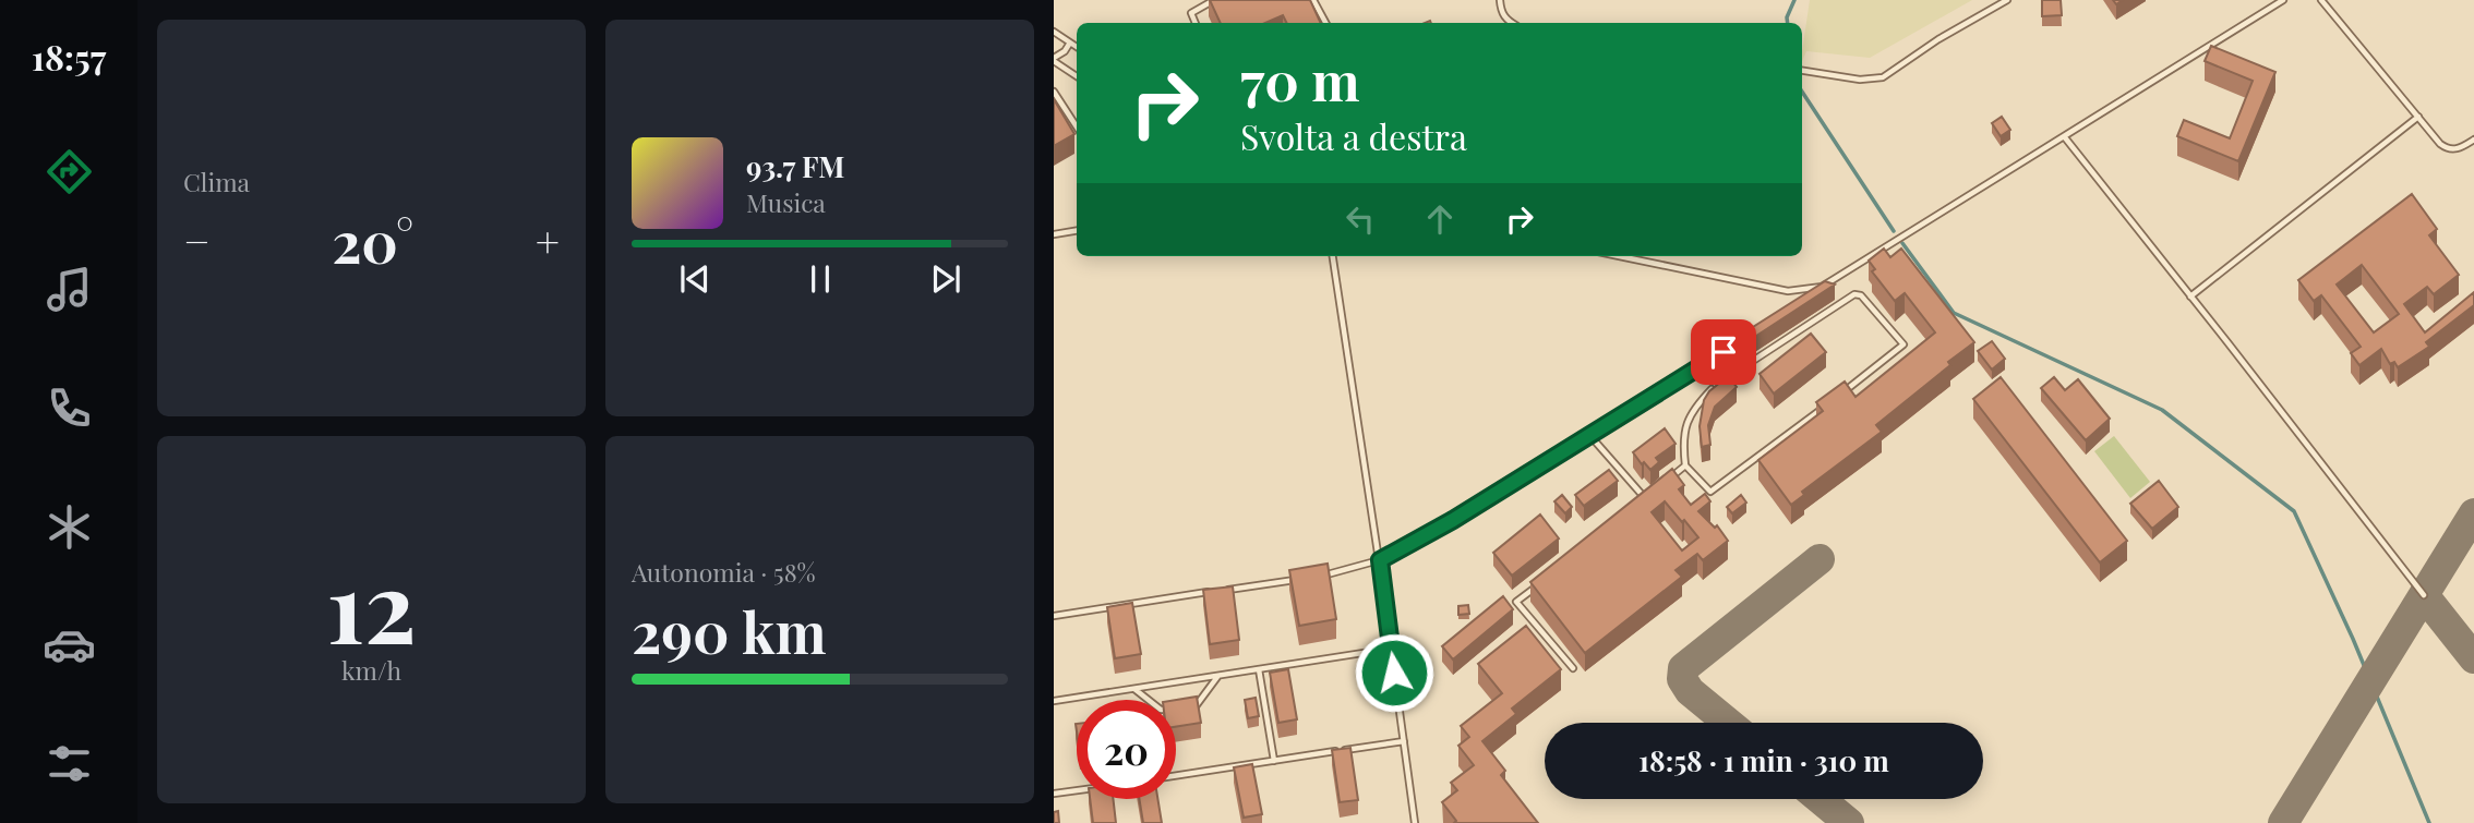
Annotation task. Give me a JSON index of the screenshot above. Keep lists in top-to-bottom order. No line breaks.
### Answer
{"page":{"tabs":"18:57","tile":["Clima",["12","km/h"],["Autonomia · 58%","290 km"]],"turn":["70 m","Svolta a destra"],"song":["93.7 FM","Musica"],"heat":["−","20°","+"],"limit":"20","trip":"18:58 · 1 min · 310 m"}}
